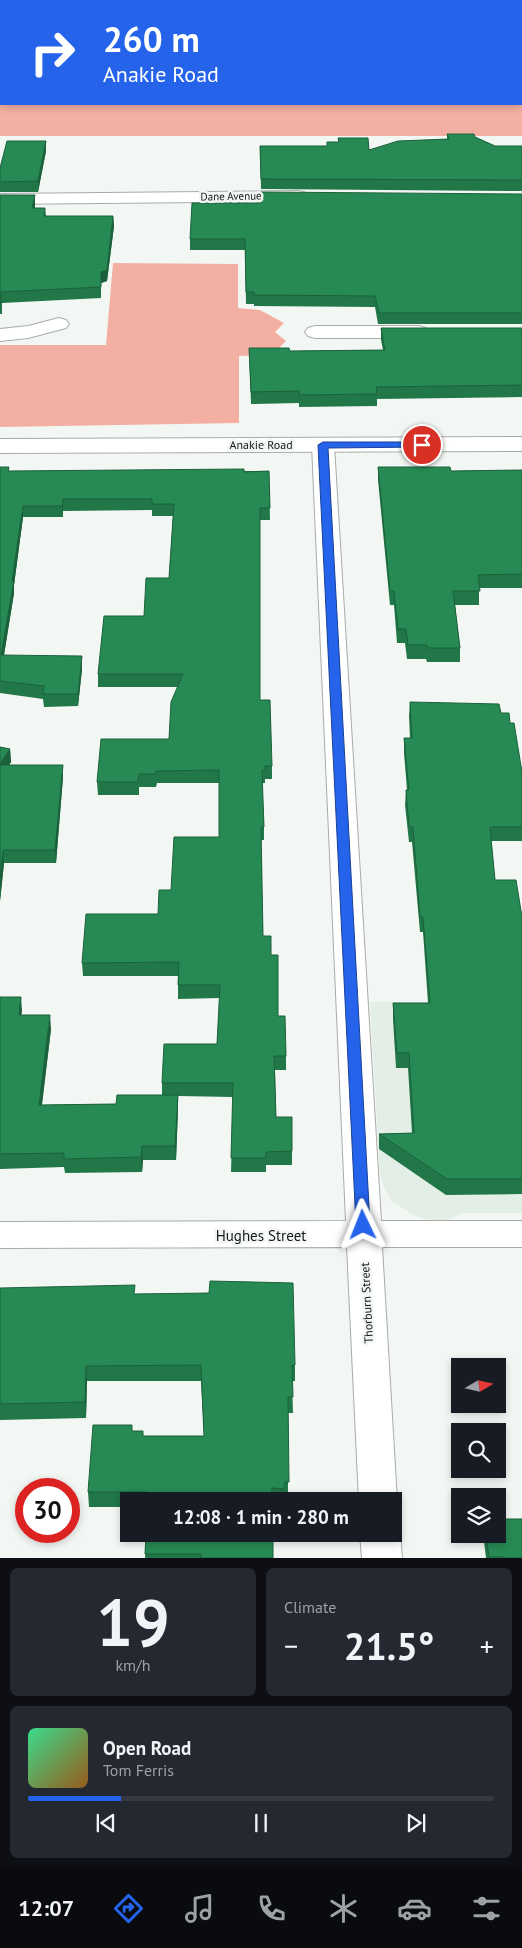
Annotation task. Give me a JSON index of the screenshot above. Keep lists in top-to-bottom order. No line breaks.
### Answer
{"streets":{"street":["Dane Avenue","Anakie Road","Hughes Street","Thorburn Street"]},"crossings":[["Anakie Road","Thorburn Street"],["Hughes Street","Thorburn Street"]],"north":"right","page":{"turn":["260 m","Anakie Road"],"limit":"30","trip":"12:08 · 1 min · 280 m","tile":[["19","km/h"],"Climate"],"heat":["−","21.5°","+"],"song":["Open Road","Tom Ferris"],"tabs":"12:07"}}
